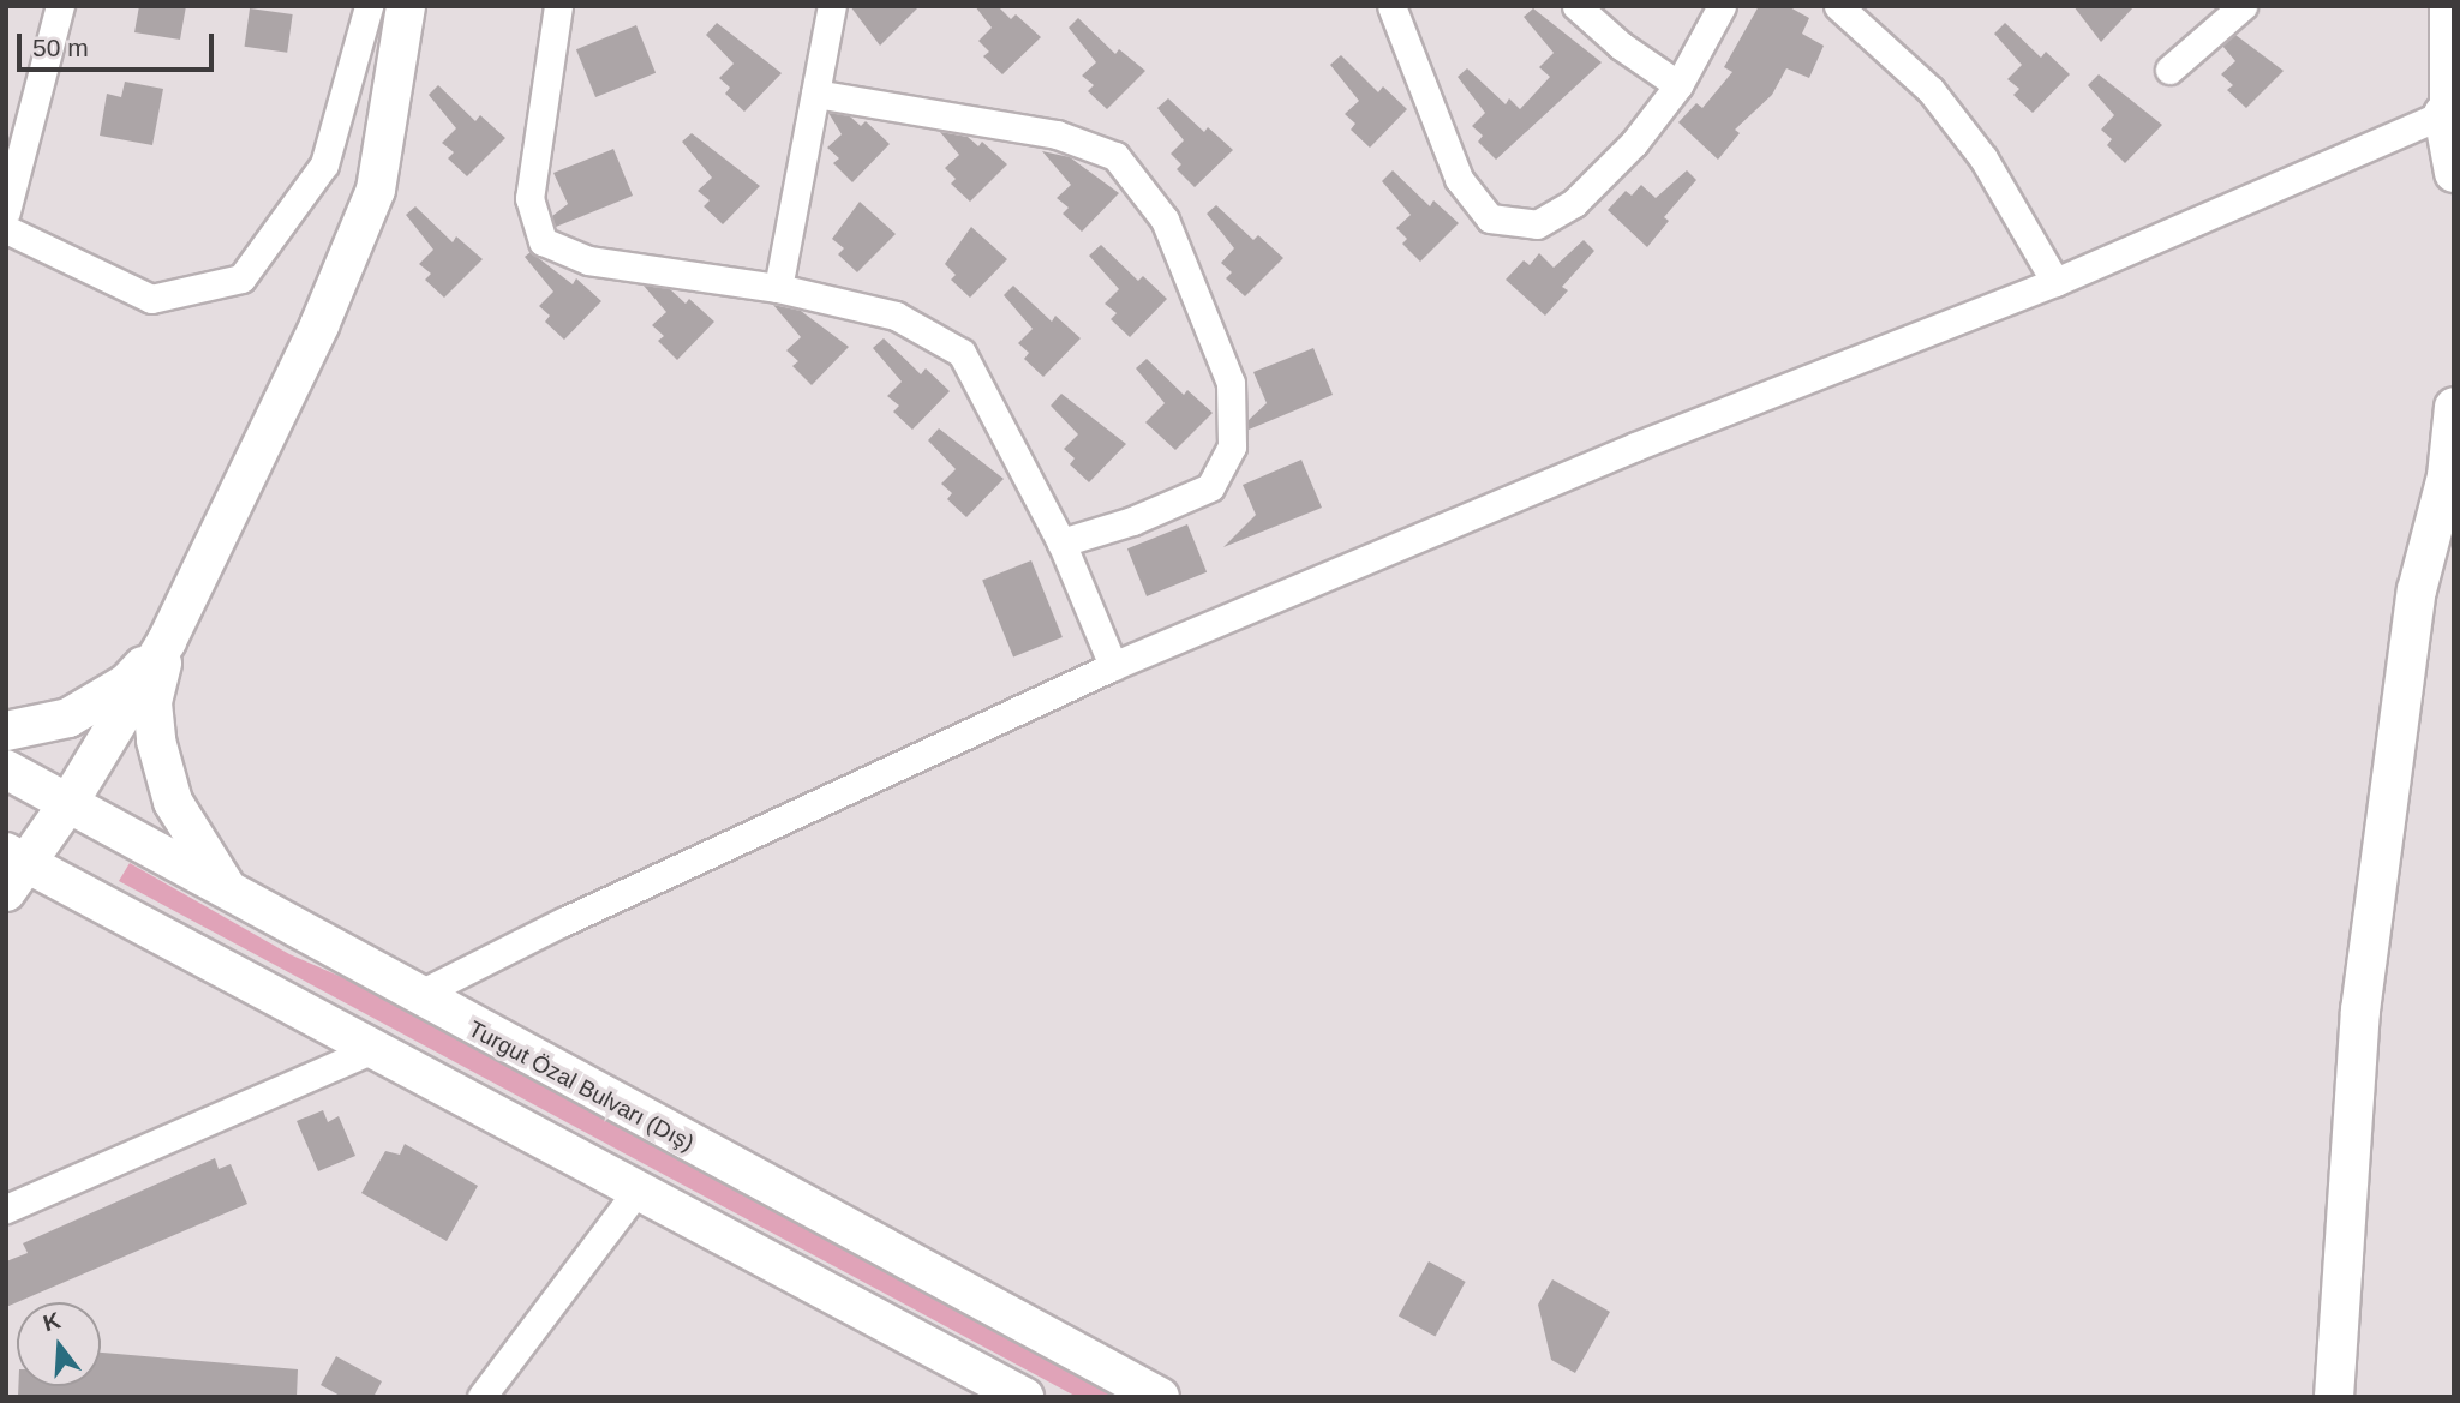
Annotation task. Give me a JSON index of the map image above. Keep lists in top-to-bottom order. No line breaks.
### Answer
{"streets":{"street":["Turgut Özal Bulvarı (Dış)"]},"scale_bar":"50 m","north":"top"}
